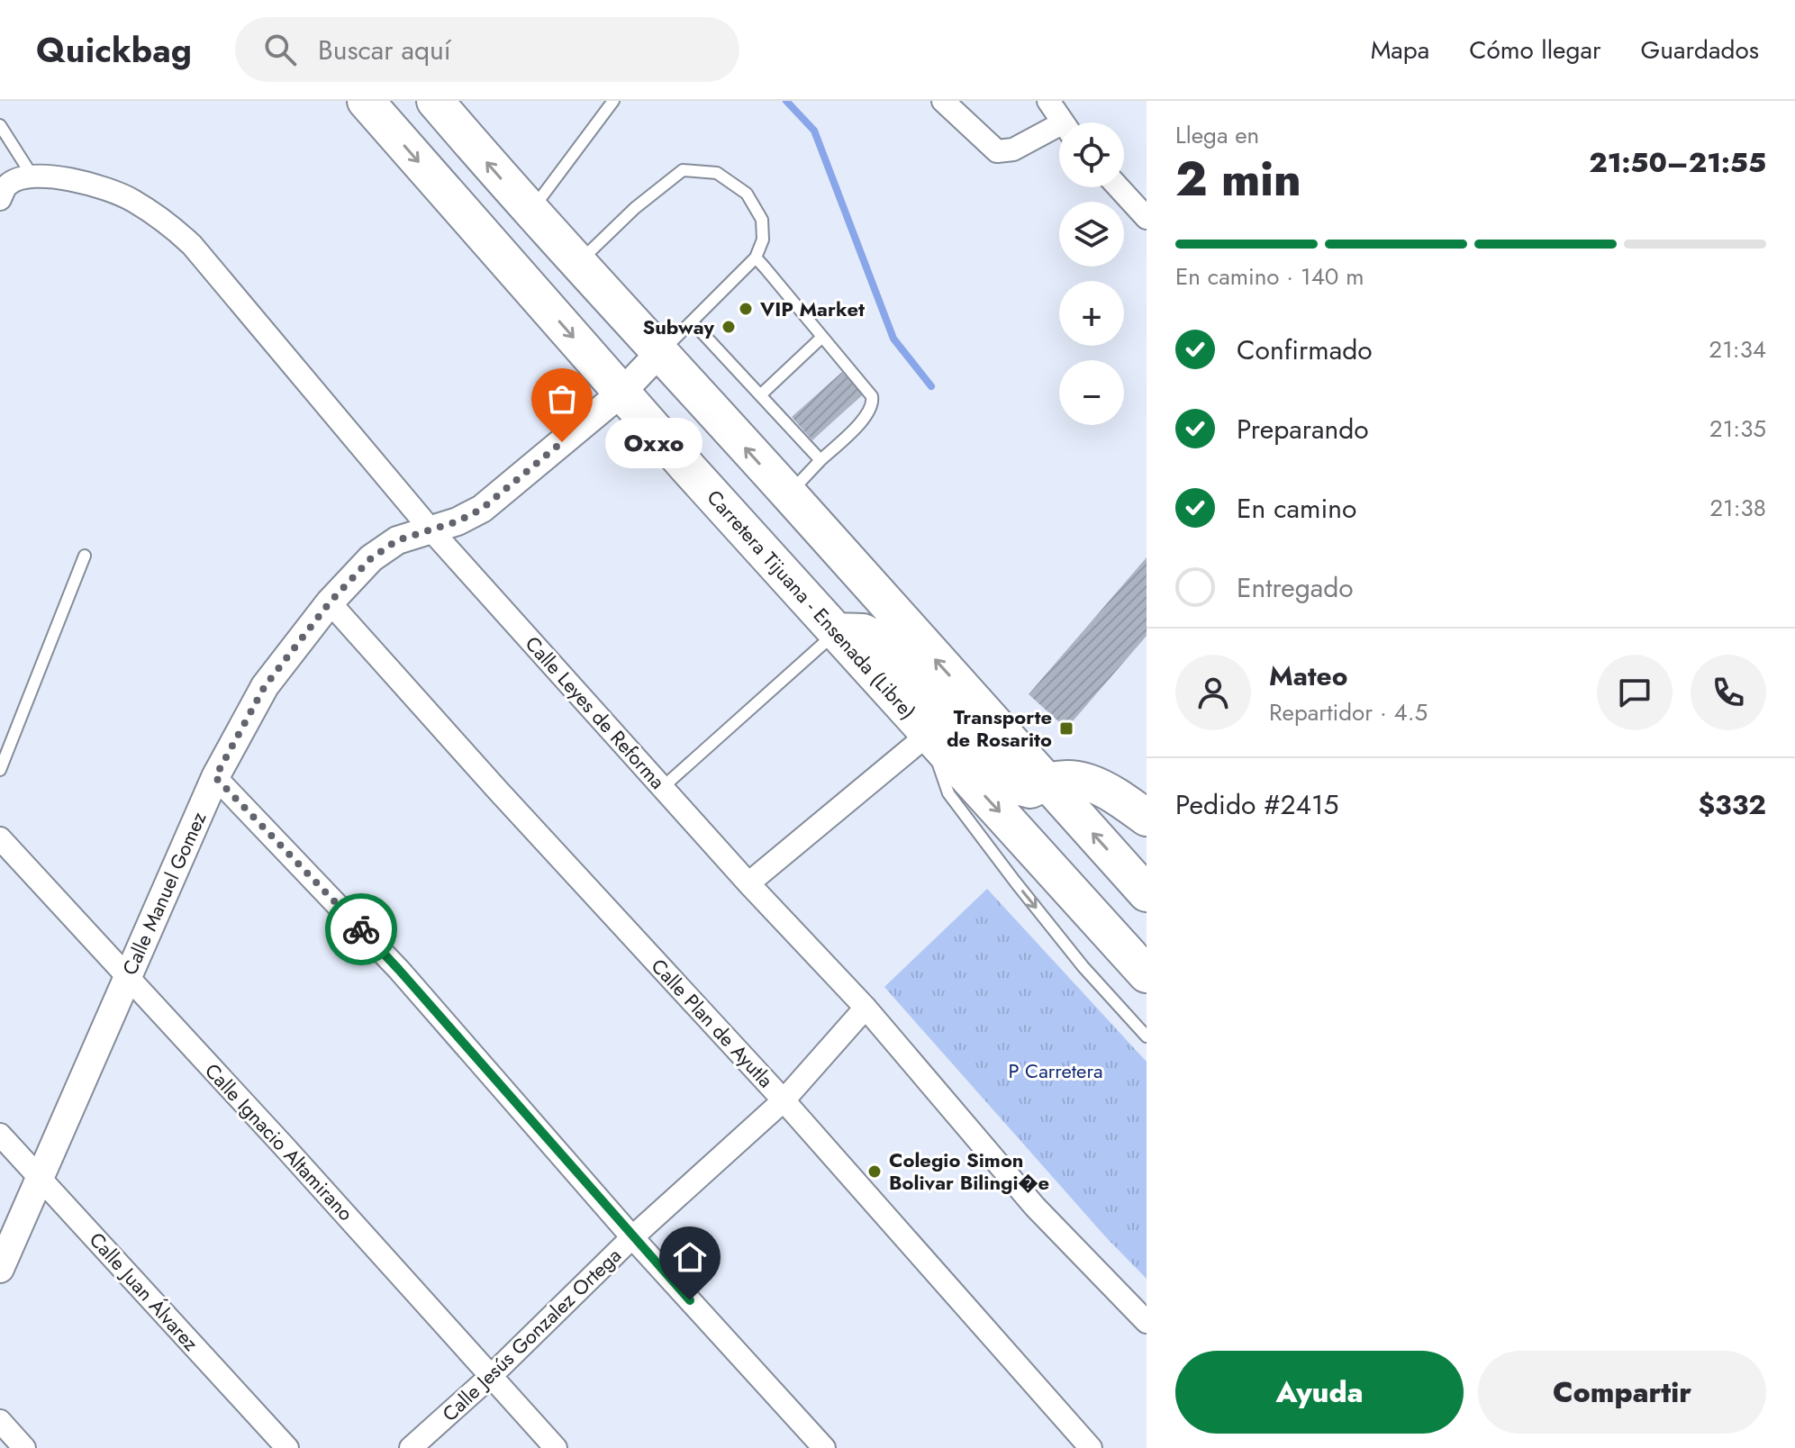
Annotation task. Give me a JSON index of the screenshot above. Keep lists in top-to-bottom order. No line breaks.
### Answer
{"streets":{"highway":["Carretera Tijuana - Ensenada (Libre)"],"street":["Calle Leyes de Reforma","Calle Manuel Gomez","Calle Plan de Ayutla","Calle Ignacio Altamirano","Calle Juan Álvarez","Calle Jesús Gonzalez Ortega"]},"crossings":[["Carretera Tijuana - Ensenada (Libre)","Calle Manuel Gomez"],["Calle Leyes de Reforma","Calle Manuel Gomez"],["Calle Leyes de Reforma","Calle Jesús Gonzalez Ortega"],["Calle Manuel Gomez","Calle Plan de Ayutla"],["Calle Manuel Gomez","Calle Ignacio Altamirano"],["Calle Manuel Gomez","Calle Juan Álvarez"],["Calle Plan de Ayutla","Calle Jesús Gonzalez Ortega"],["Calle Ignacio Altamirano","Calle Jesús Gonzalez Ortega"]],"parks":["P Carretera"],"places":{"other":["VIP Market","Subway","Oxxo","Colegio Simon Bolivar Bilingi�e"],"transit":["Transporte de Rosarito"]},"page":{"header":"Quickbag","search":"Buscar aquí","nav":["Mapa","Cómo llegar","Guardados"],"heading":["2 min","Llega en","21:50–21:55"],"panel":["Mateo","Repartidor · 4.5","Pedido #2415","$332"],"map_buttons":["+","−"],"bar":"En camino · 140 m","list":[["Confirmado","21:34"],["Preparando","21:35"],["En camino","21:38"],"Entregado"],"bubble":"Oxxo","buttons":["Ayuda","Compartir"]}}
